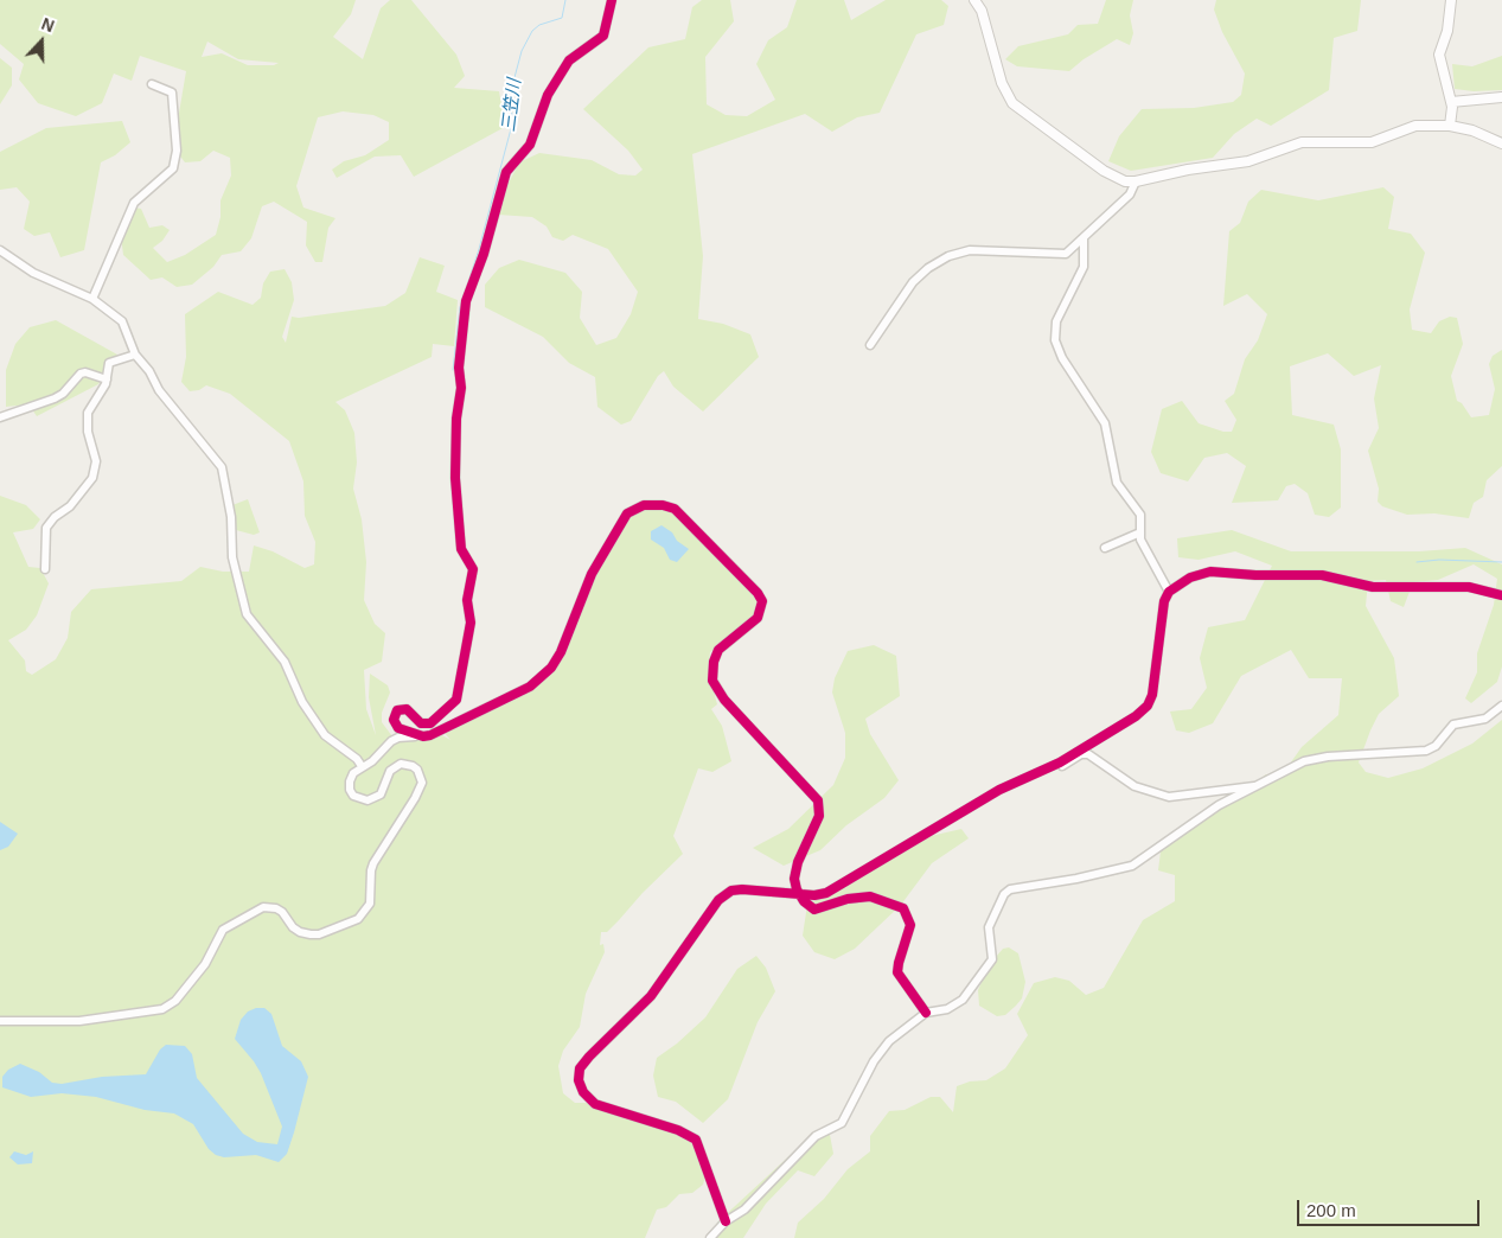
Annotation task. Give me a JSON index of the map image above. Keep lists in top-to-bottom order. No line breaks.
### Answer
{"water":["三笠川"],"scale_bar":"200 m","north":"top"}
